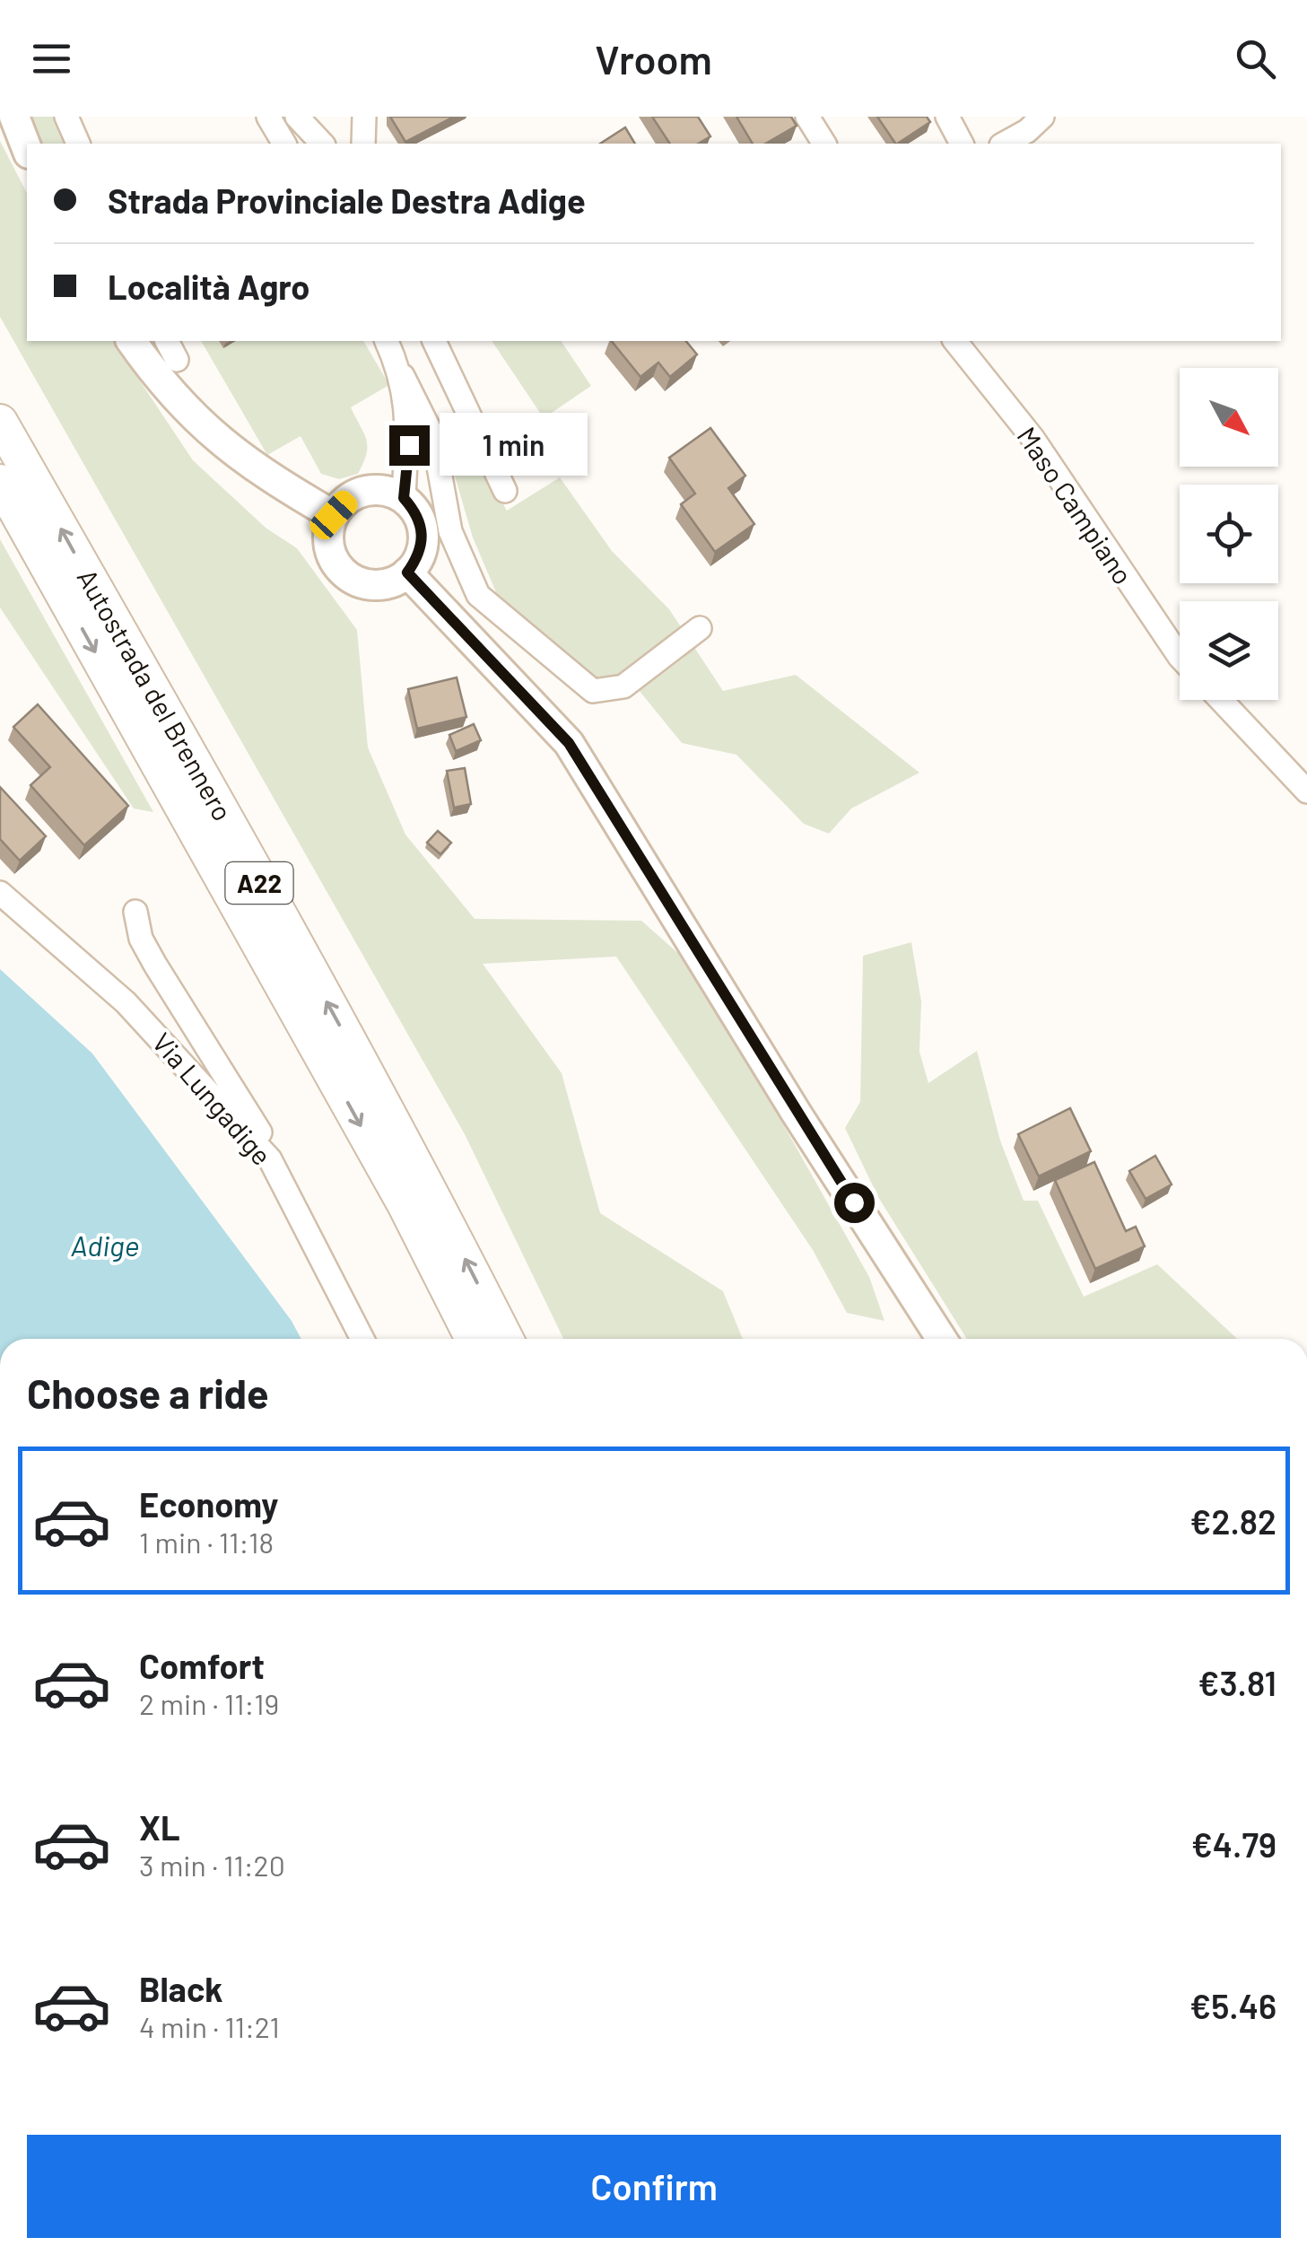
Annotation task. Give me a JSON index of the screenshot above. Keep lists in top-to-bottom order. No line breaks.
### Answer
{"streets":{"highway":["Autostrada del Brennero","A22"],"street":["Maso Campiano","Via Lungadige"]},"water":["Adige"],"north":"bottom right","page":{"header":"Vroom","banner":["Strada Provinciale Destra Adige","Località Agro"],"bubble":"1 min","heading":"Choose a ride","list":[{"name":"Economy","note":"1 min · 11:18","value":"€2.82"},{"name":"Comfort","note":"2 min · 11:19","value":"€3.81"},{"name":"XL","note":"3 min · 11:20","value":"€4.79"},{"name":"Black","note":"4 min · 11:21","value":"€5.46"}],"buttons":"Confirm"}}
